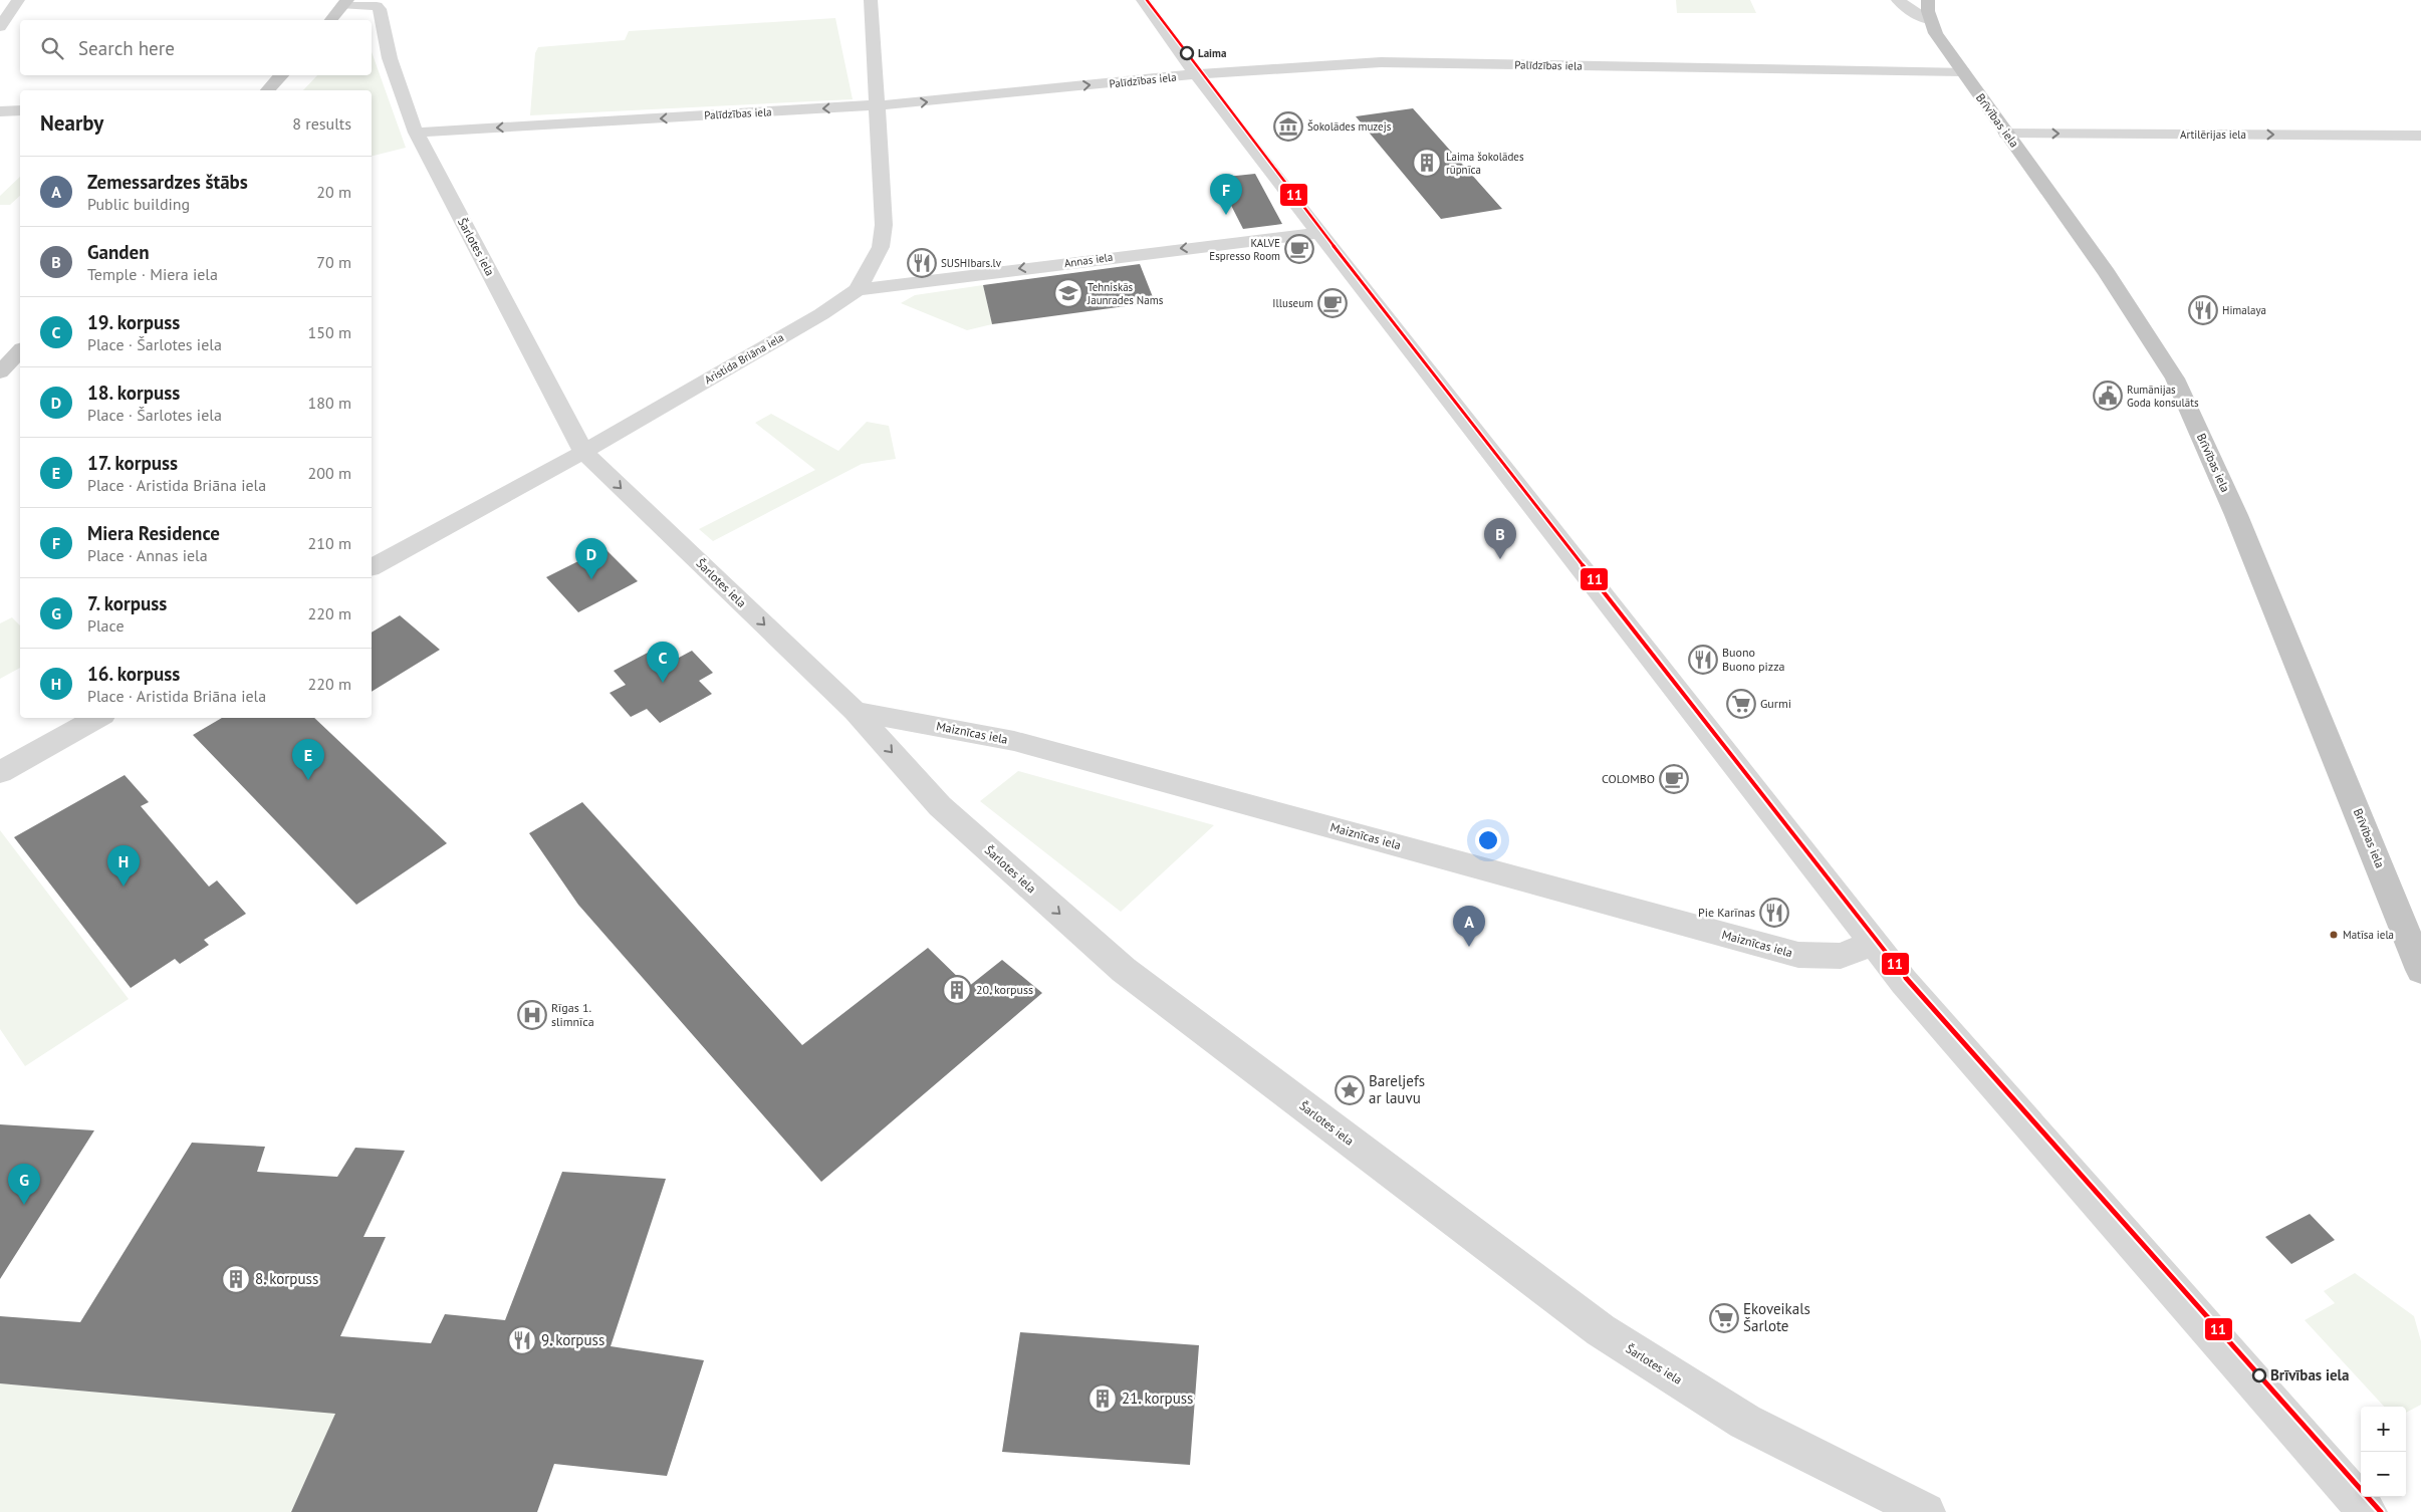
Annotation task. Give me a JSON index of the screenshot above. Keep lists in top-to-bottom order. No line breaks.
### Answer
{"streets":{"highway":["Brīvības iela"],"street":["Palīdzības iela","Artilērijas iela","Šarlotes iela","Annas iela","Aristida Briāna iela","Maiznīcas iela"]},"crossings":[["Palīdzības iela","Brīvības iela"],["Palīdzības iela","Šarlotes iela"],["Palīdzības iela","Aristida Briāna iela"],["Brīvības iela","Artilērijas iela"],["Šarlotes iela","Aristida Briāna iela"],["Šarlotes iela","Maiznīcas iela"],["Annas iela","Aristida Briāna iela"]],"one_way":["Artilērijas iela","Šarlotes iela","Annas iela"],"places":{"other":["Laima","Matīsa iela","Brīvības iela"],"museum":["Šokolādes muzejs"],"building":["Laima šokolādes rūpnīca","20. korpuss","8. korpuss","21. korpuss"],"cafe":["KALVE Espresso Room","Illuseum","COLOMBO"],"restaurant":["SUSHIbars.lv","Himalaya","Buono Buono pizza","Pie Karīnas","9. korpuss"],"school or university":["Tehniskās Jaunrades Nams"],"public building":["Rumānijas Goda konsulāts"],"supermarket":["Gurmi","Ekoveikals Šarlote"],"hospital":["Rīgas 1. slimnīca"],"place":["Bareljefs ar lauvu"]},"lines":["transit line 11"],"page":{"search":"Search here","heading":["Nearby","8 results"],"list":[{"mark":"A","name":"Zemessardzes štābs","note":"Public building","value":"20 m"},{"mark":"B","name":"Ganden","note":"Temple · Miera iela","value":"70 m"},{"mark":"C","name":"19. korpuss","note":"Place · Šarlotes iela","value":"150 m"},{"mark":"D","name":"18. korpuss","note":"Place · Šarlotes iela","value":"180 m"},{"mark":"E","name":"17. korpuss","note":"Place · Aristida Briāna iela","value":"200 m"},{"mark":"F","name":"Miera Residence","note":"Place · Annas iela","value":"210 m"},{"mark":"G","name":"7. korpuss","note":"Place","value":"220 m"},{"mark":"H","name":"16. korpuss","note":"Place · Aristida Briāna iela","value":"220 m"}],"pins":["F","B","D","C","E","H","A","G"],"map_buttons":["+","−"]}}
